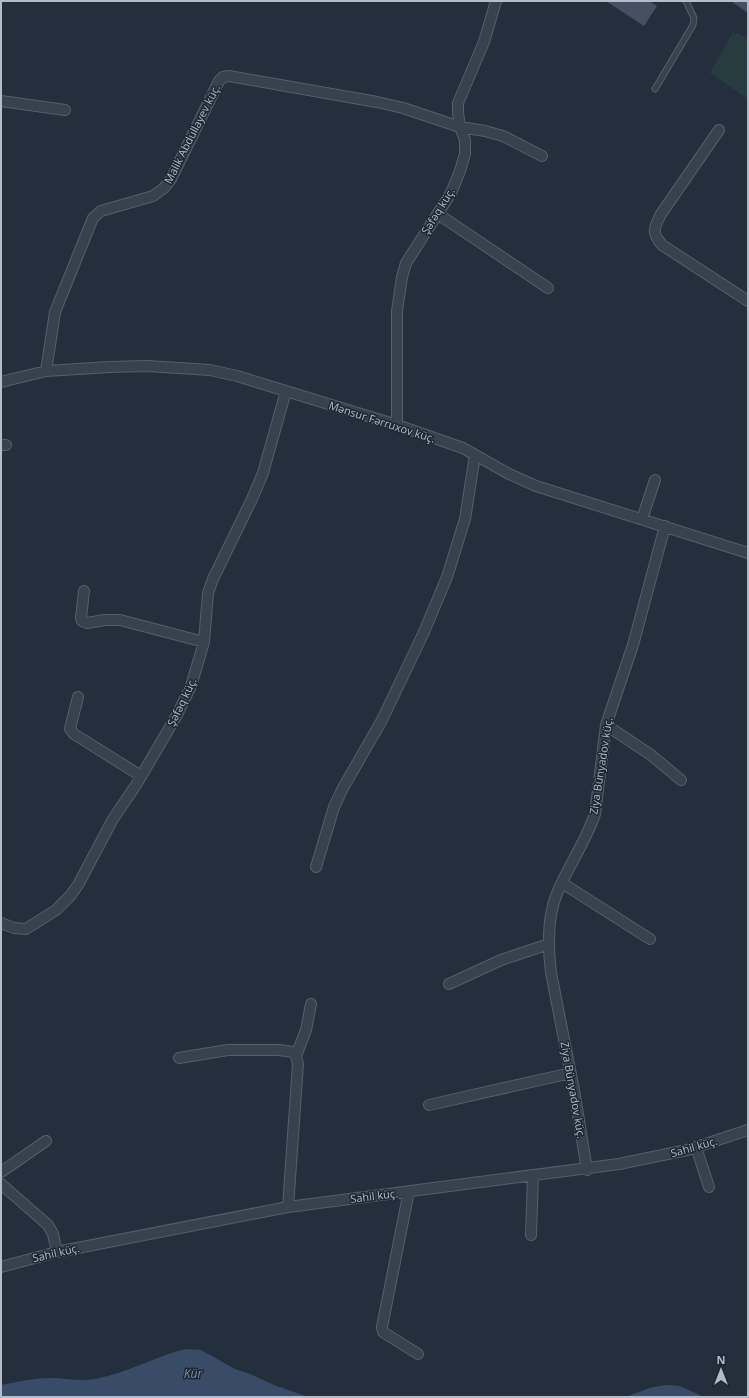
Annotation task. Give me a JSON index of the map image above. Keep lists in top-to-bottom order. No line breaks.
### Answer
{"streets":{"street":["Malik Abdullayev küç.","Şəfəq küç.","Mənsur Fərruxov küç.","Ziya Bünyadov küç.","Sahil küç."]},"crossings":[["Malik Abdullayev küç.","Şəfəq küç."],["Malik Abdullayev küç.","Mənsur Fərruxov küç."],["Şəfəq küç.","Mənsur Fərruxov küç."],["Mənsur Fərruxov küç.","Ziya Bünyadov küç."],["Ziya Bünyadov küç.","Sahil küç."]],"water":["Kür"],"north":"top"}
